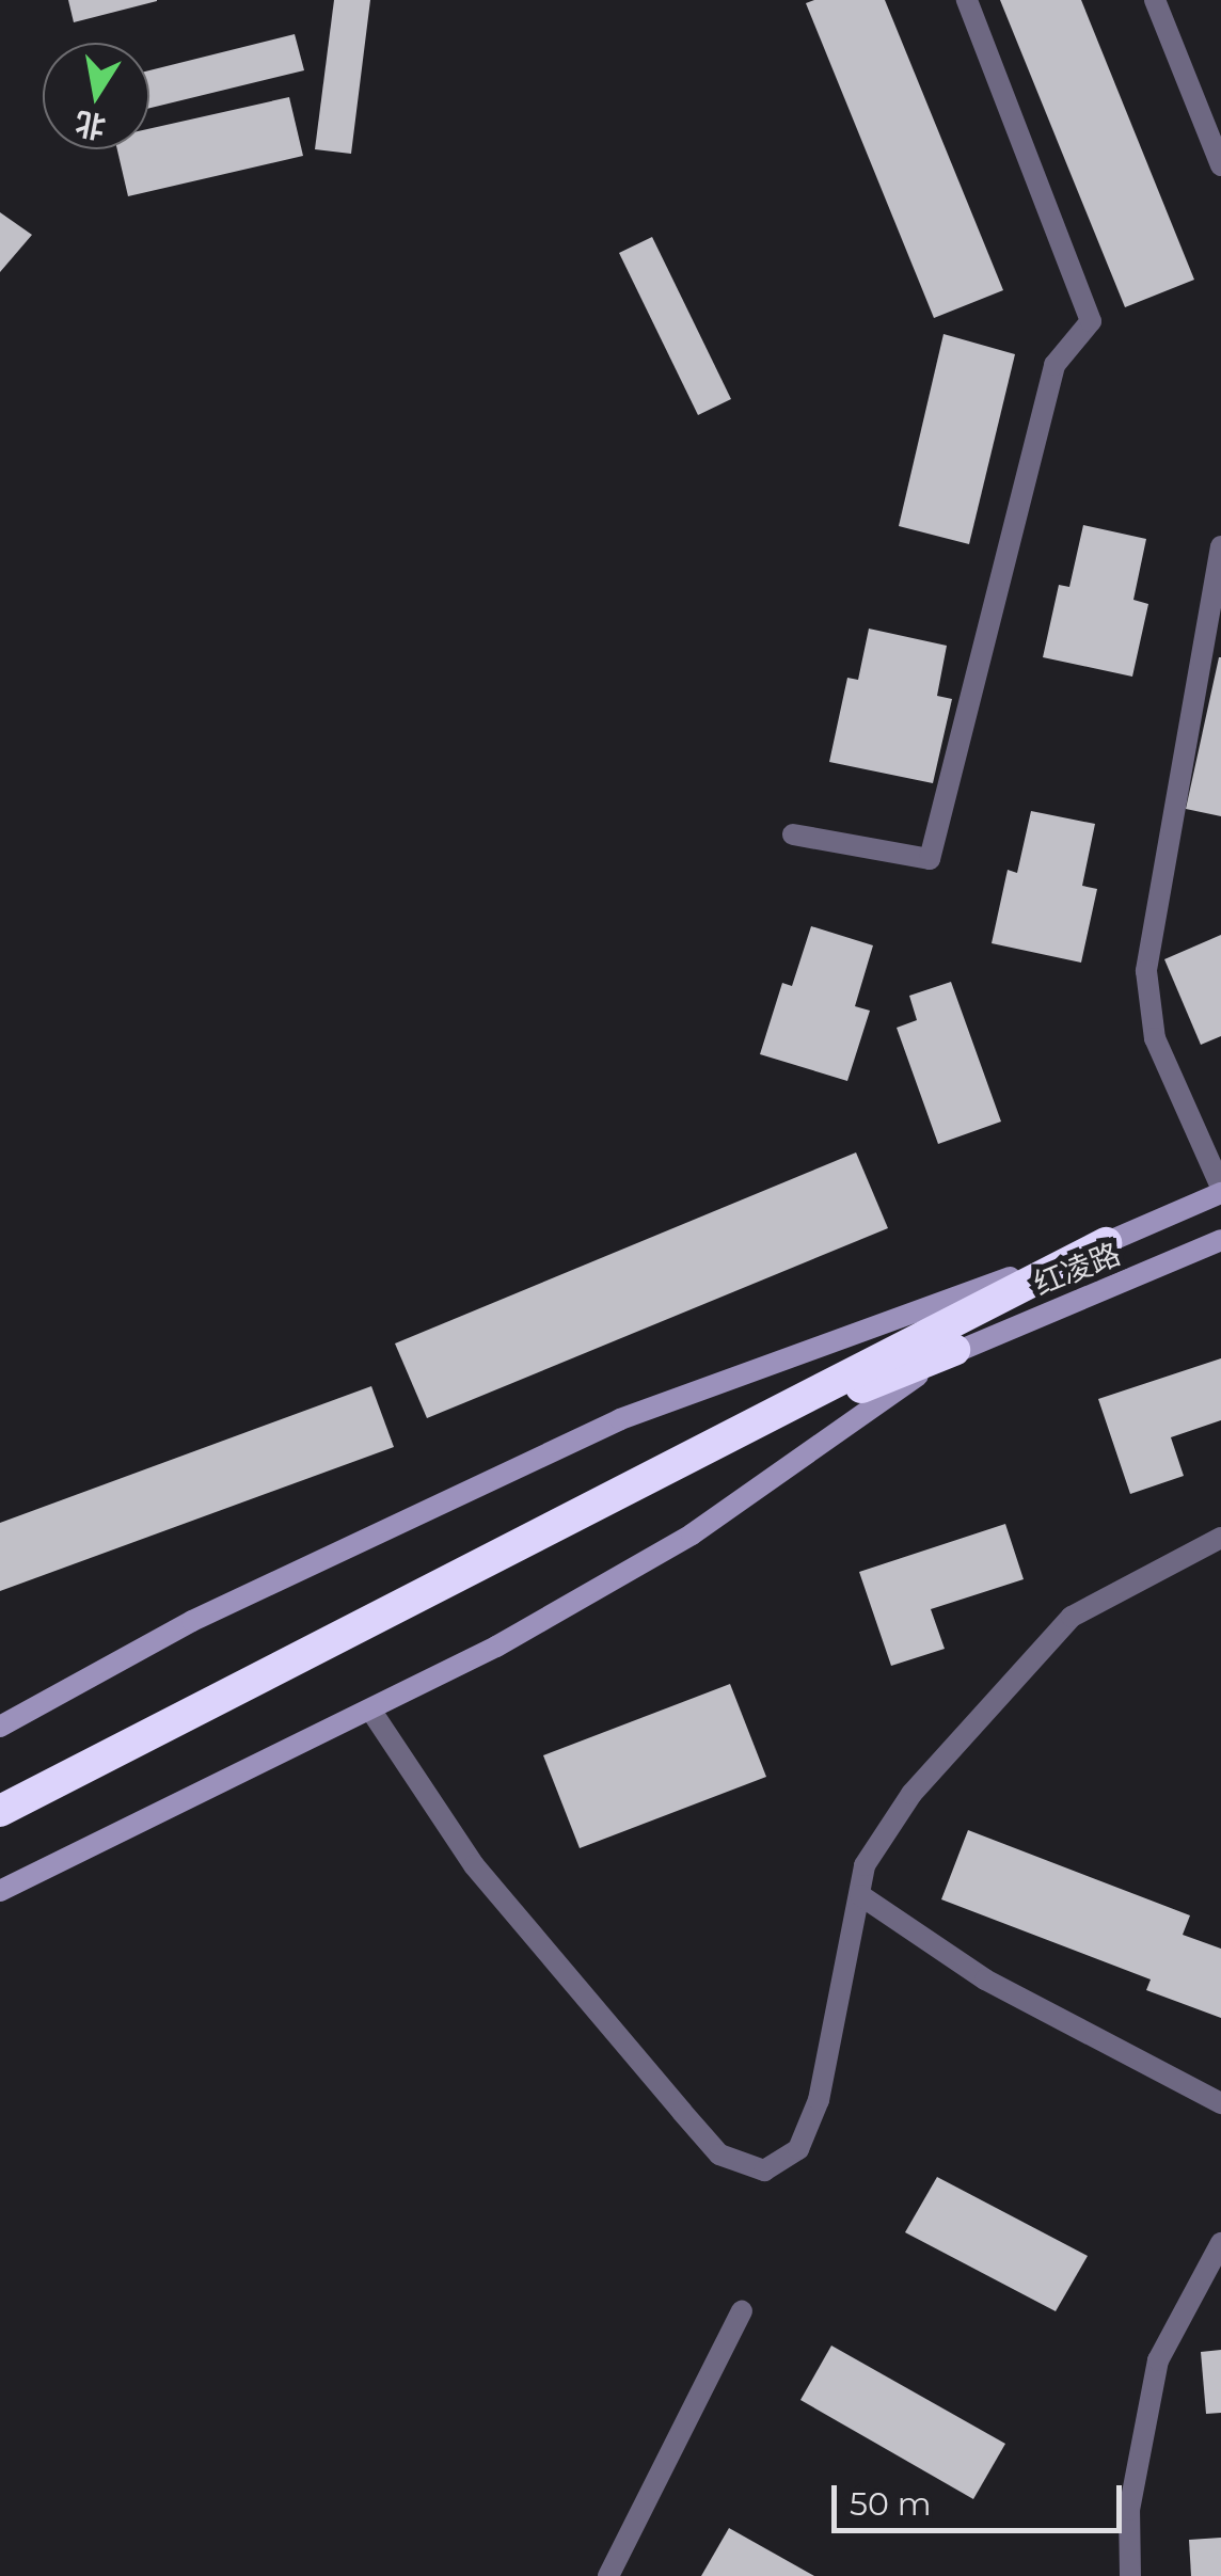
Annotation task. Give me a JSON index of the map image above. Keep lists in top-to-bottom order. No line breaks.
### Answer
{"streets":{"main road":["红凌路"]},"scale_bar":"50 m","north":"bottom"}
